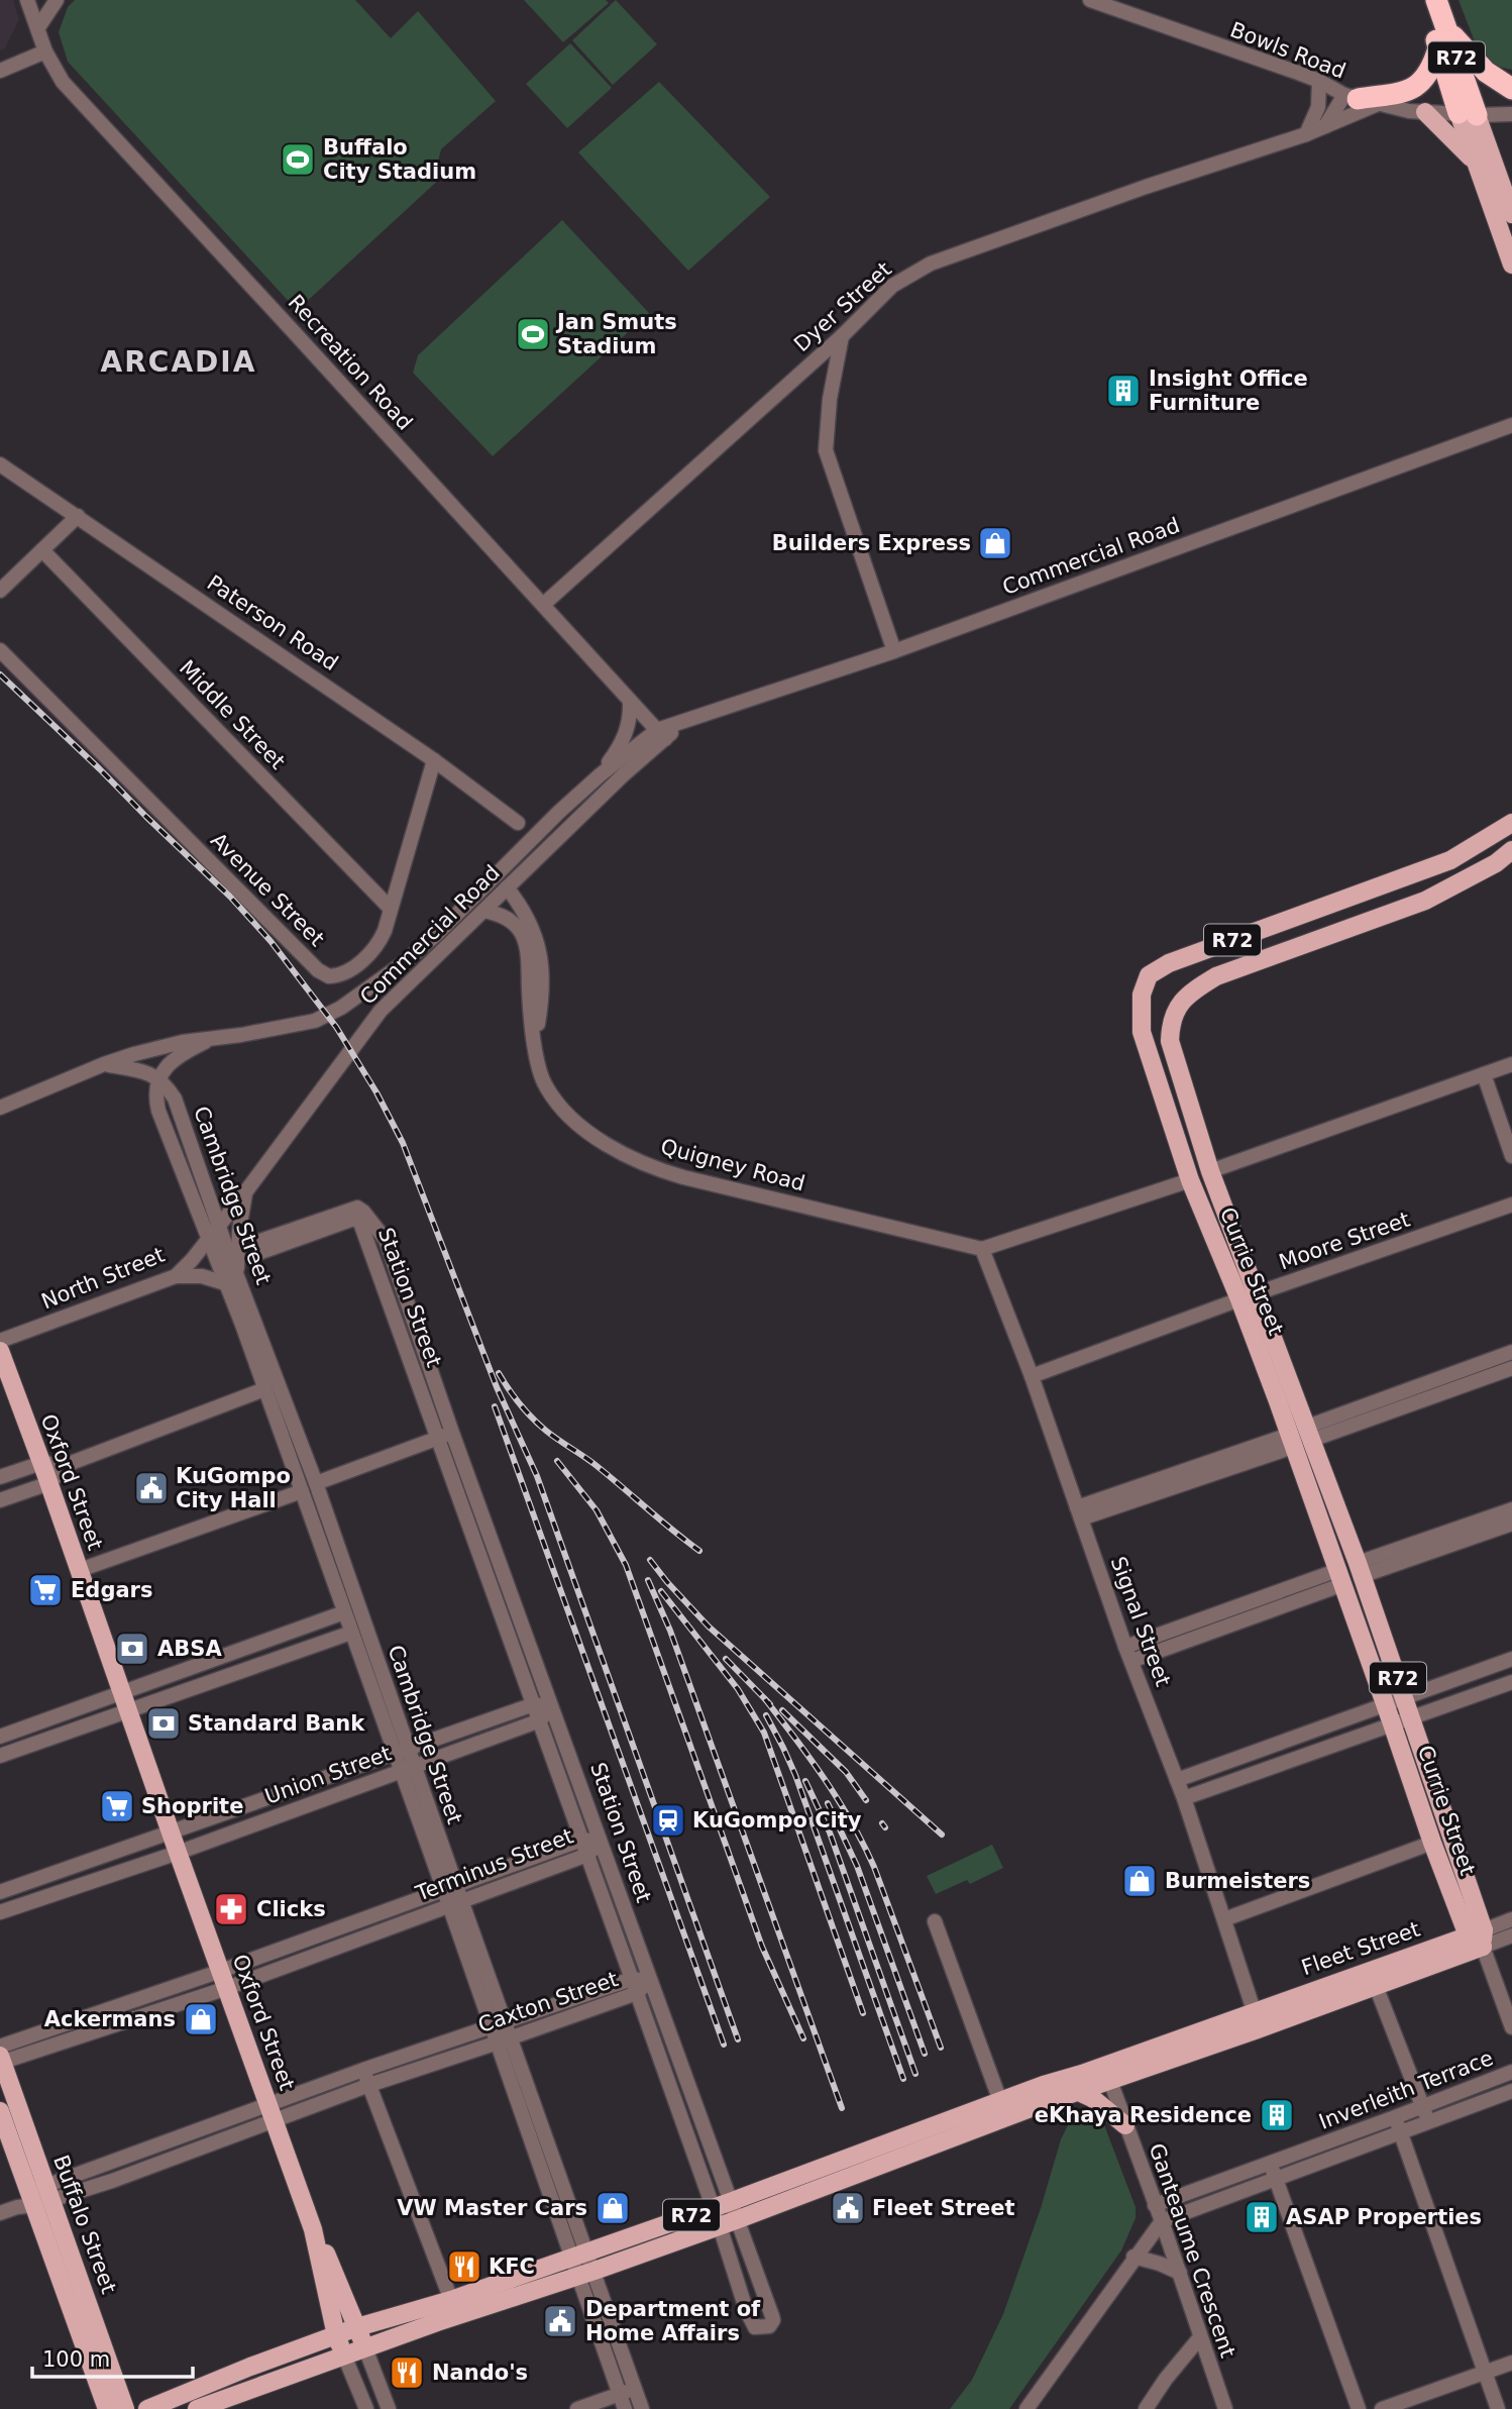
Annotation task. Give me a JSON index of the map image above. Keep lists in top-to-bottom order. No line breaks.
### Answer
{"streets":{"highway":["R72"],"main road":["Currie Street","Oxford Street","Fleet Street","Buffalo Street"],"street":["Bowls Road","Dyer Street","Recreation Road","Commercial Road","Paterson Road","Middle Street","Avenue Street","Quigney Road","Cambridge Street","Moore Street","North Street","Station Street","Signal Street","Union Street","Terminus Street","Caxton Street","Inverleith Terrace","Ganteaume Crescent"]},"crossings":[["Bowls Road","R72"],["Bowls Road","Dyer Street"],["Dyer Street","Recreation Road"],["Recreation Road","Commercial Road"],["Commercial Road","Quigney Road"],["Commercial Road","Cambridge Street"],["Commercial Road","North Street"],["Paterson Road","Avenue Street"],["Middle Street","Avenue Street"],["Quigney Road","Signal Street"],["Cambridge Street","North Street"],["Cambridge Street","Union Street"],["Cambridge Street","Terminus Street"],["Cambridge Street","Fleet Street"],["Cambridge Street","Caxton Street"],["Moore Street","Currie Street"],["Moore Street","Signal Street"],["Currie Street","Fleet Street"],["Station Street","Union Street"],["Station Street","Terminus Street"],["Station Street","Fleet Street"],["Station Street","Caxton Street"],["Oxford Street","Union Street"],["Oxford Street","Terminus Street"],["Oxford Street","Fleet Street"],["Oxford Street","Caxton Street"],["Signal Street","Fleet Street"],["Terminus Street","Buffalo Street"],["Fleet Street","Ganteaume Crescent"],["Caxton Street","Buffalo Street"],["Inverleith Terrace","Ganteaume Crescent"]],"districts":["ARCADIA"],"places":{"sports":["Buffalo City Stadium","Jan Smuts Stadium"],"building":["Insight Office Furniture","eKhaya Residence","ASAP Properties"],"shop":["Builders Express","Burmeisters","Ackermans","VW Master Cars"],"public building":["KuGompo City Hall","Fleet Street","Department of Home Affairs"],"supermarket":["Edgars","Shoprite"],"bank":["ABSA","Standard Bank"],"station":["KuGompo City"],"pharmacy":["Clicks"],"restaurant":["KFC","Nando's"]},"scale_bar":"100 m"}
